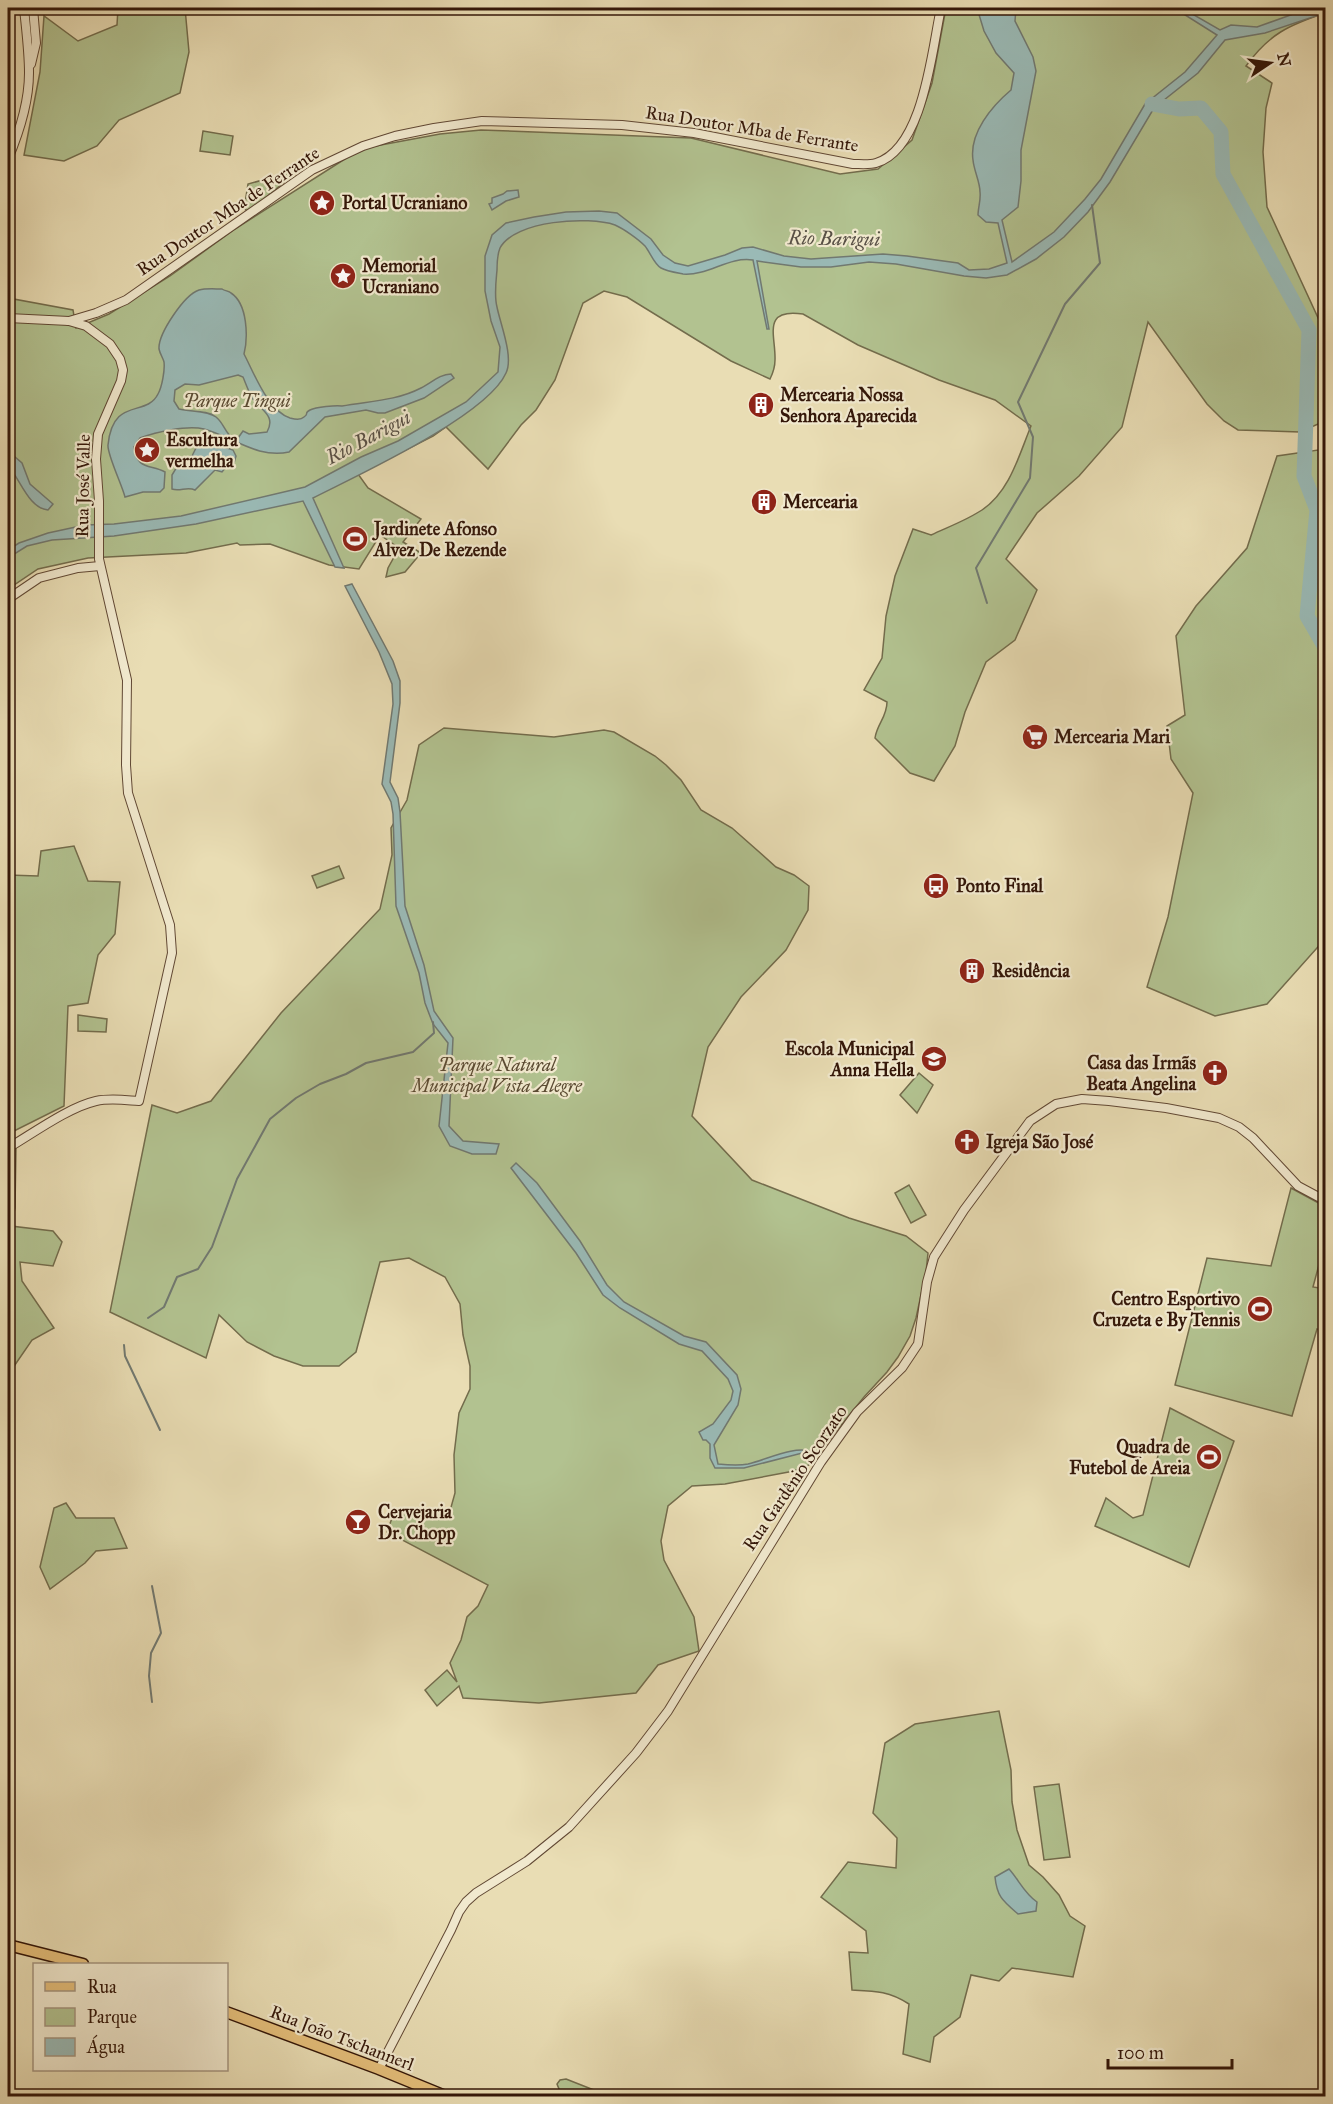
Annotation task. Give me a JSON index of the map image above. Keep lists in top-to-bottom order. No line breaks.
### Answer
{"streets":{"main road":["Rua João Tschannerl"],"street":["Rua Doutor Mba de Ferrante","Rua José Valle","Rua Gardênio Scorzato"]},"crossings":[["Rua Doutor Mba de Ferrante","Rua José Valle"],["Rua Gardênio Scorzato","Rua João Tschannerl"]],"water":["Rio Barigui"],"parks":["Parque Tingui","Parque Natural Municipal Vista Alegre"],"places":{"place":["Portal Ucraniano","Memorial Ucraniano","Escultura vermelha"],"building":["Mercearia Nossa Senhora Aparecida","Mercearia","Residência"],"sports":["Jardinete Afonso Alvez De Rezende","Centro Esportivo Cruzeta e By Tennis","Quadra de Futebol de Areia"],"supermarket":["Mercearia Mari"],"bus stop":["Ponto Final"],"school or university":["Escola Municipal Anna Hella"],"church":["Casa das Irmãs Beata Angelina","Igreja São José"],"bar":["Cervejaria Dr. Chopp"]},"legend":["Rua","Parque","Água"],"scale_bar":"100 m","north":"right"}
